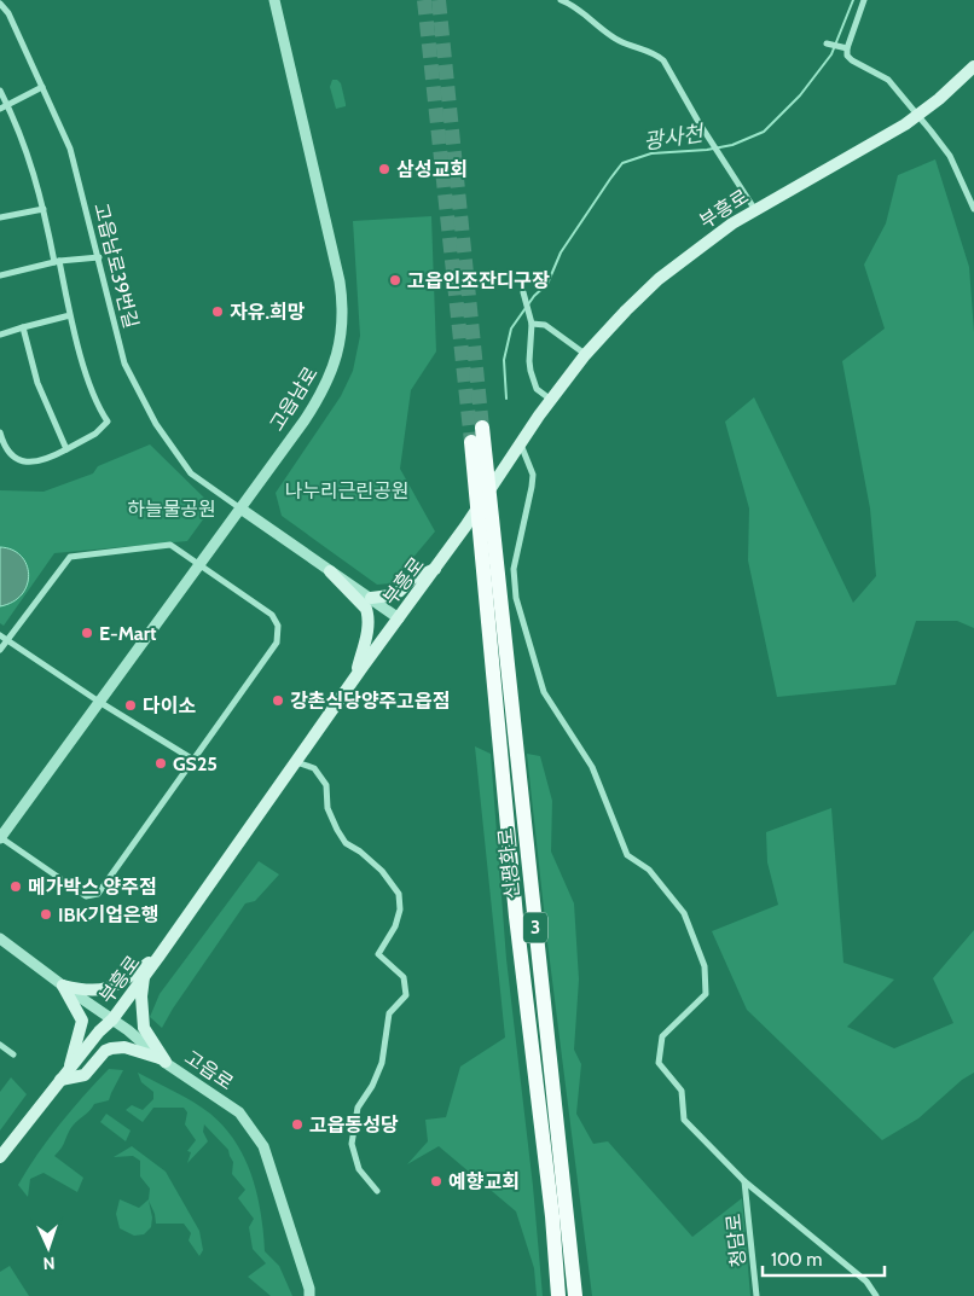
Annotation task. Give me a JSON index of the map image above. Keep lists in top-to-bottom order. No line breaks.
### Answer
{"streets":{"highway":["신평화로","3"],"main road":["부흥로"],"street":["고읍남로39번길","고읍남로","고읍로","청담로"]},"crossings":[["부흥로","고읍로"],["고읍남로39번길","고읍남로"]],"water":["광사천"],"parks":["나누리근린공원","하늘물공원"],"places":["삼성교회","고읍인조잔디구장","자유.희망","E-Mart","강촌식당양주고읍점","다이소","GS25","메가박스 양주점","IBK기업은행","고읍동성당","예향교회"],"scale_bar":"100 m","north":"bottom"}
